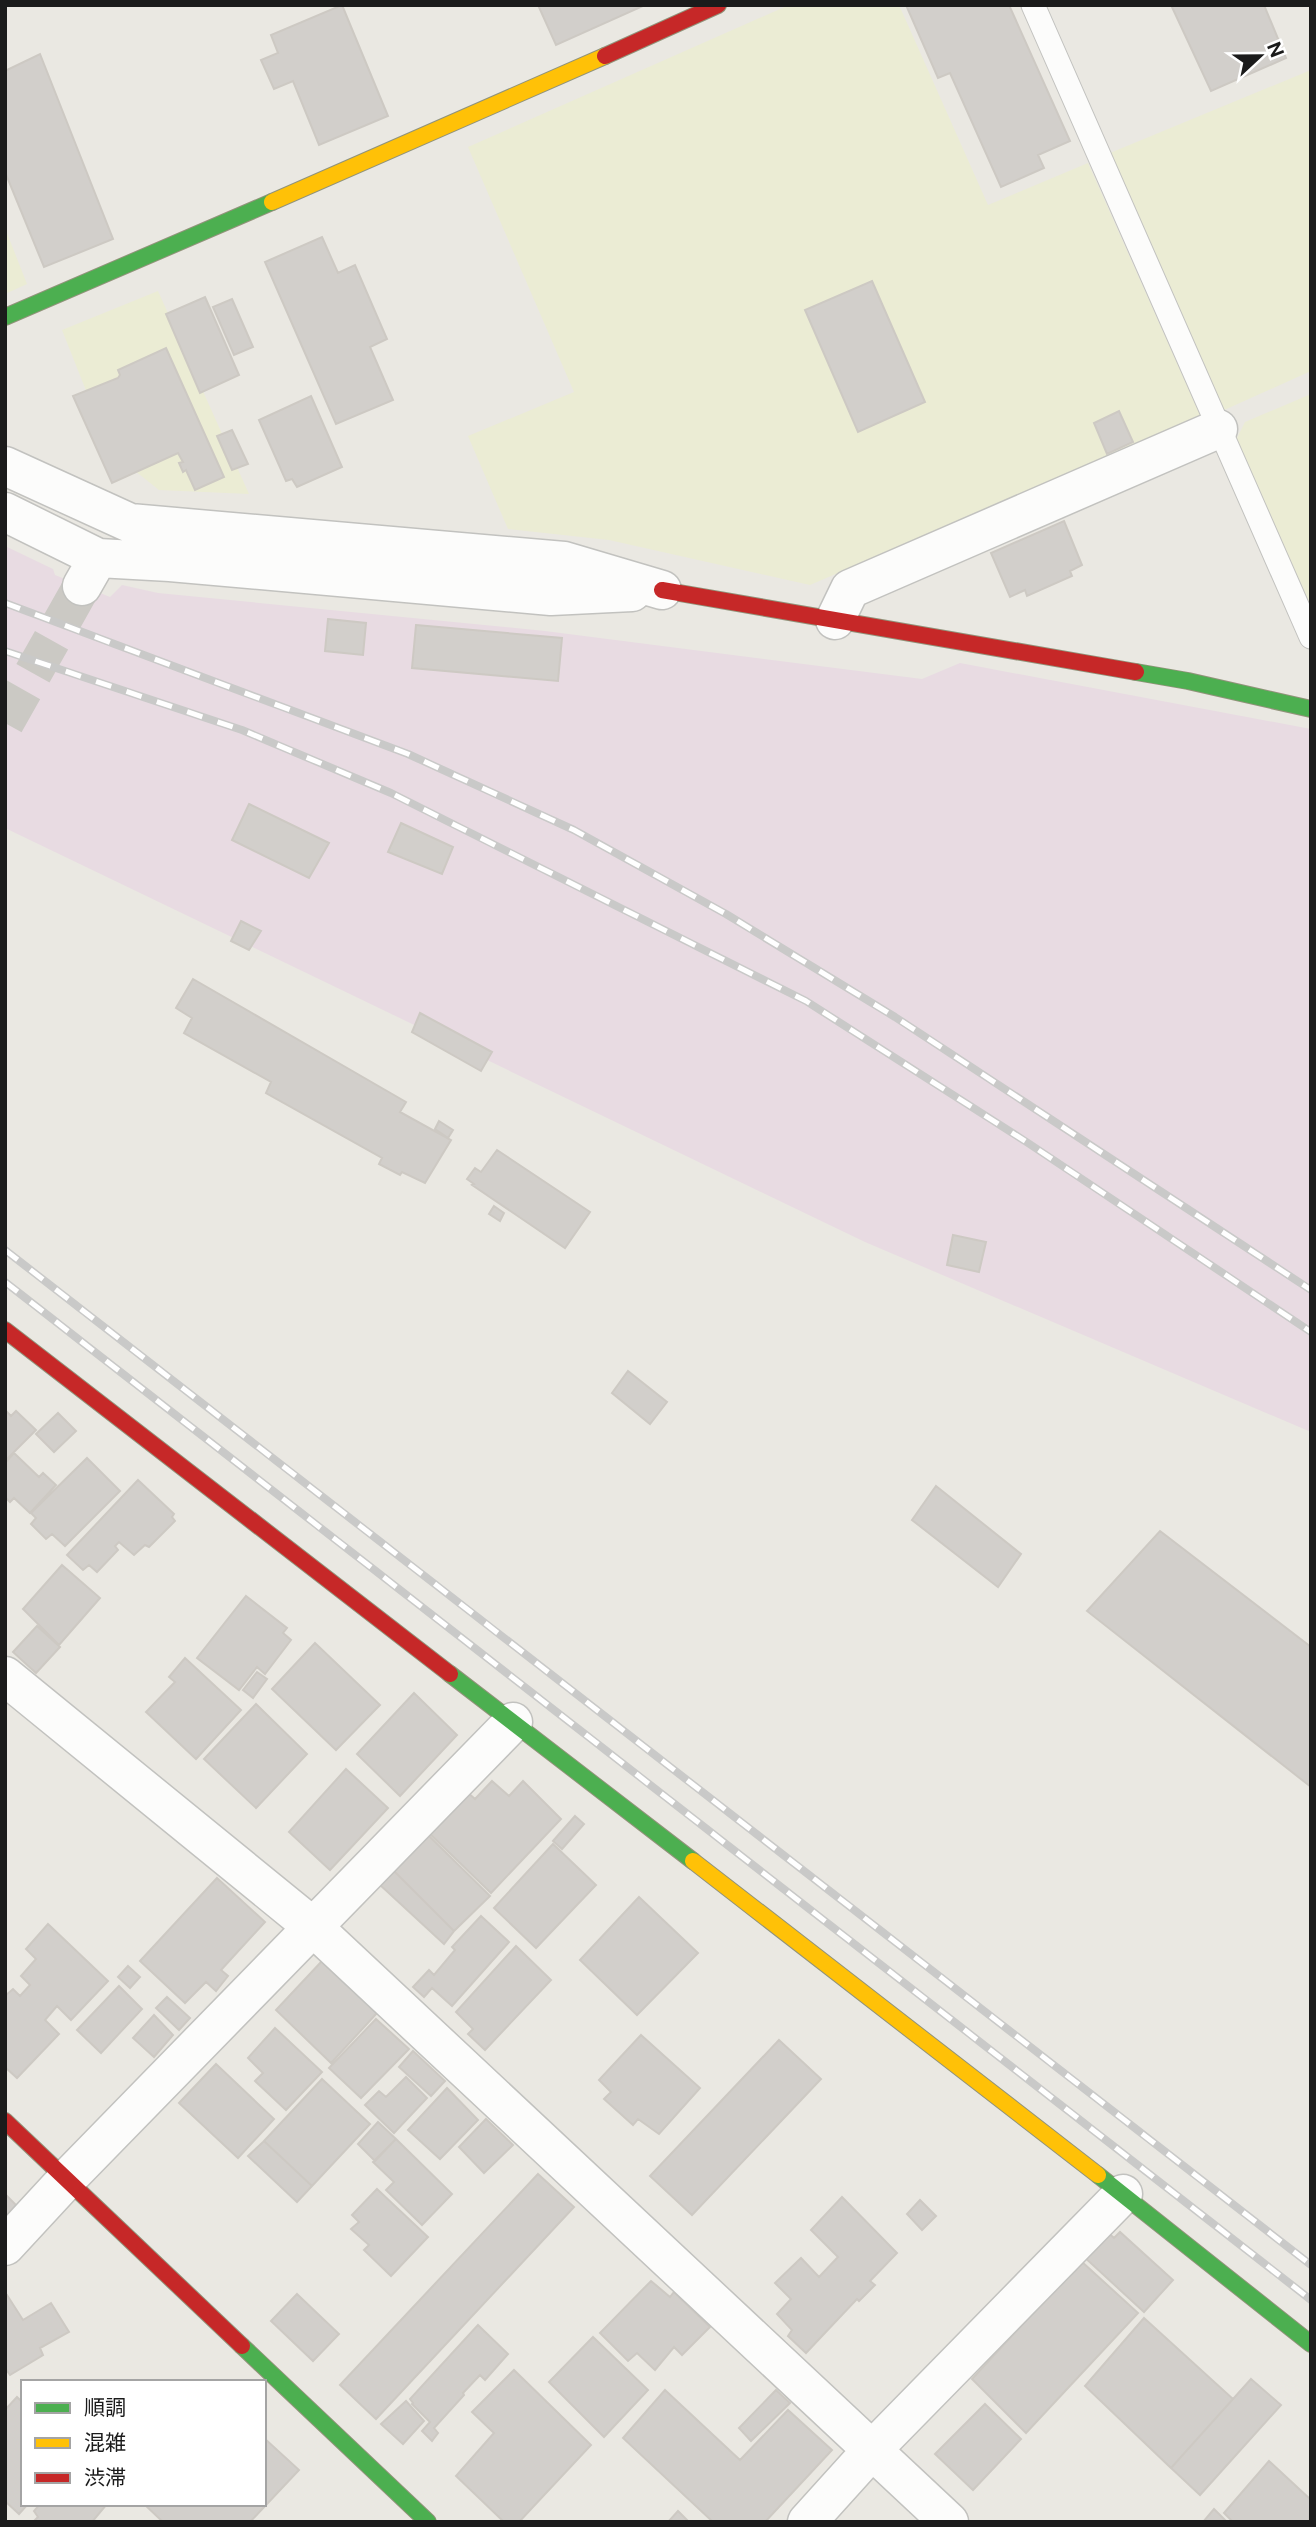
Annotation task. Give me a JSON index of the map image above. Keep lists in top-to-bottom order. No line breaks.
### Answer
{"legend":["順調","混雑","渋滞"],"north":"right"}
